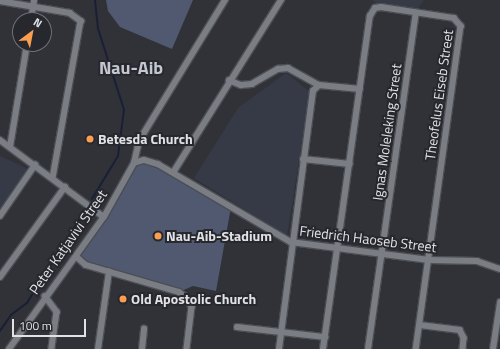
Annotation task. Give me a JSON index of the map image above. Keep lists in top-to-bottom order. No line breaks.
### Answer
{"streets":{"street":["Theofelus Eiseb Street","Ignas Moleleking Street","Friedrich Haoseb Street","Peter Katjavivi Street"]},"crossings":[["Theofelus Eiseb Street","Ignas Moleleking Street"],["Theofelus Eiseb Street","Friedrich Haoseb Street"],["Ignas Moleleking Street","Friedrich Haoseb Street"],["Friedrich Haoseb Street","Peter Katjavivi Street"]],"districts":["Nau-Aib"],"places":["Betesda Church","Nau-Aib-Stadium","Old Apostolic Church"],"scale_bar":"100 m","north":"top right"}
